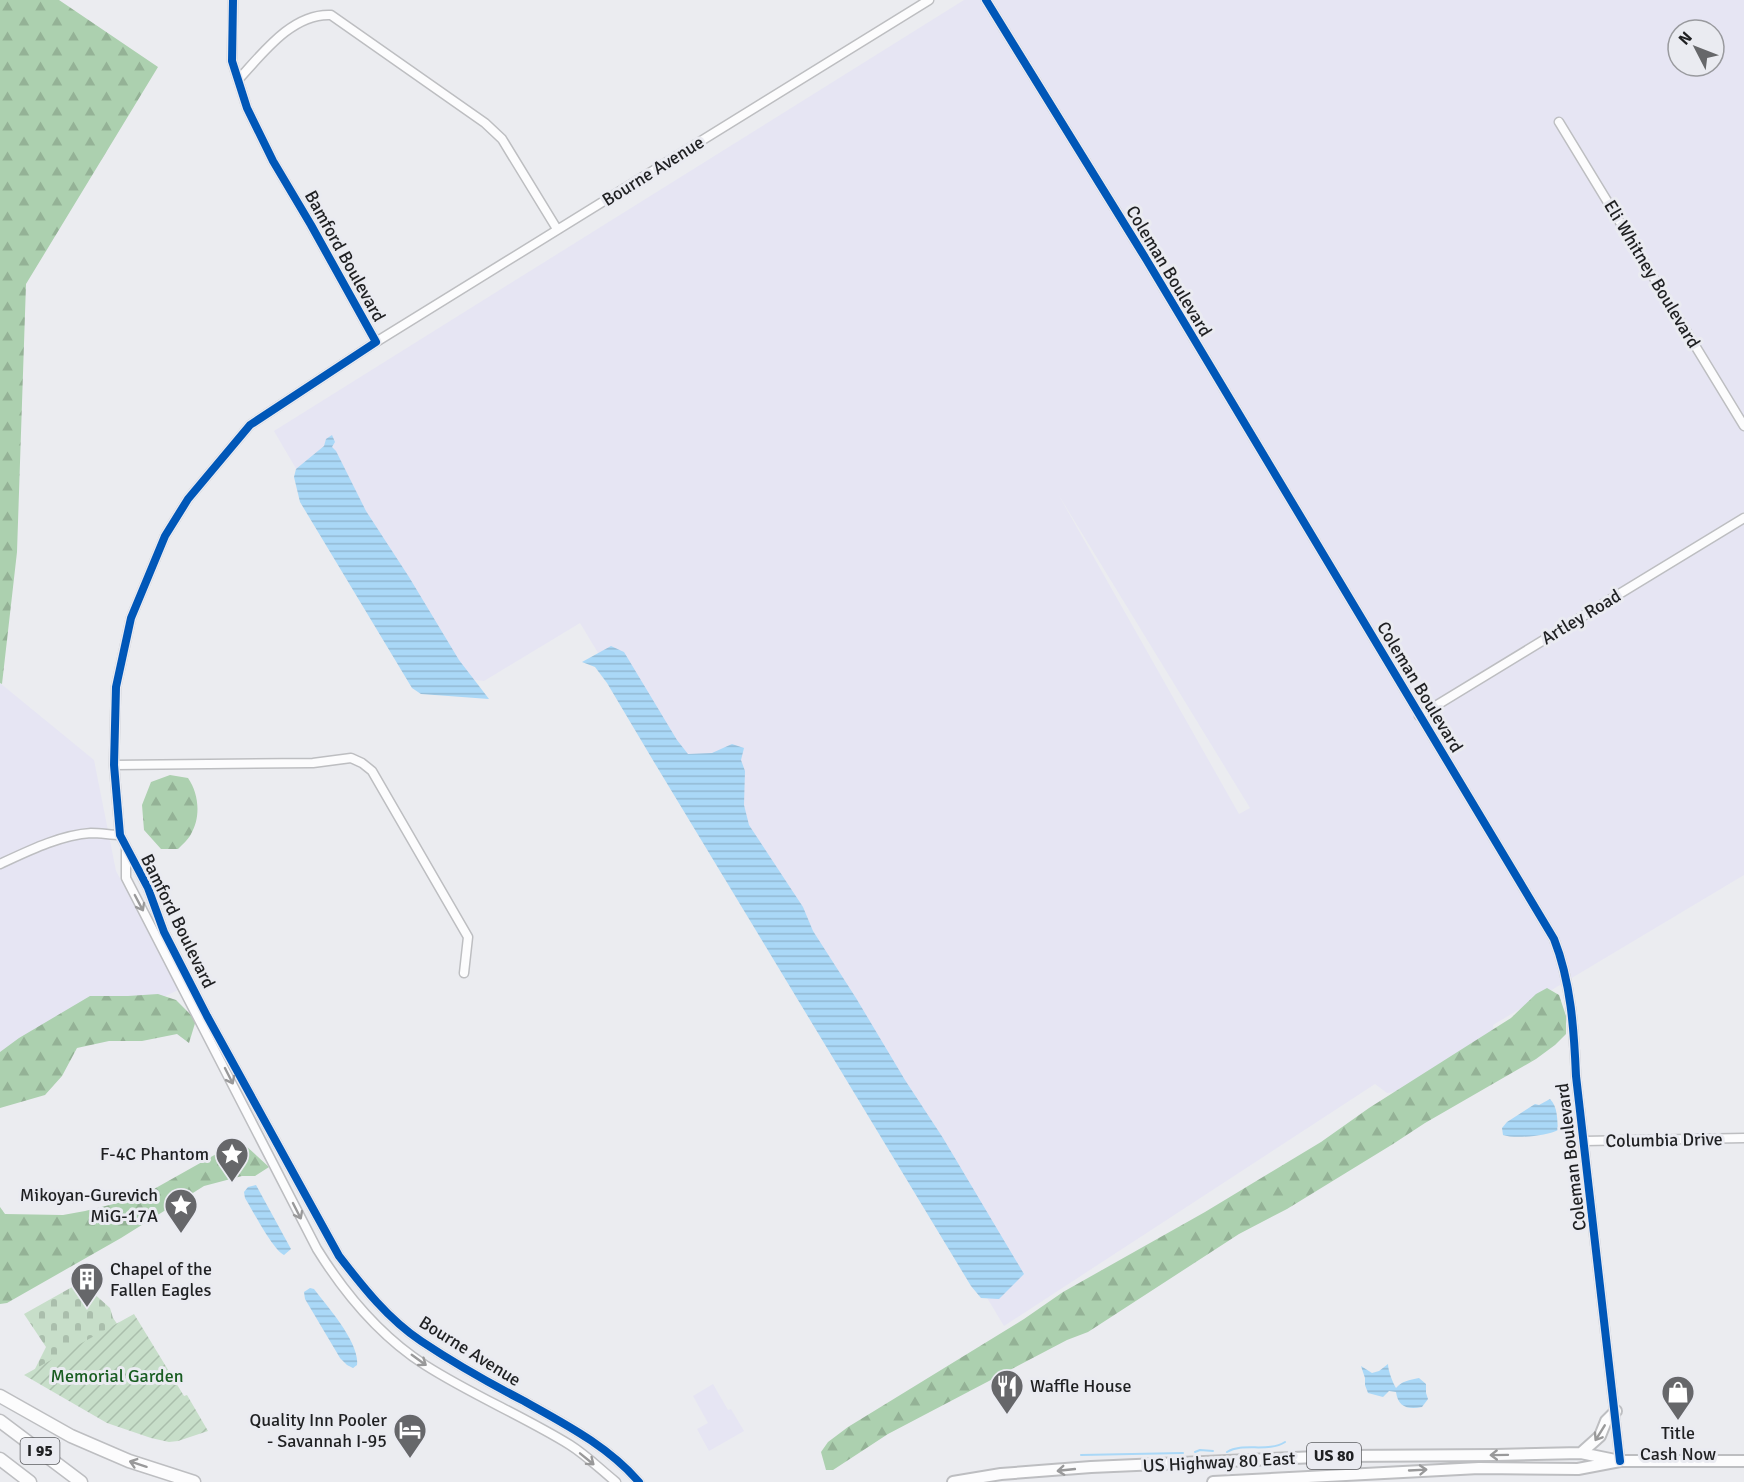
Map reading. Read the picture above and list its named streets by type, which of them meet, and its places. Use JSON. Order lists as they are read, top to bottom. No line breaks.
{"streets":{"highway":["I 95"],"main road":["US 80","US Highway 80 East"],"street":["Bourne Avenue","Bamford Boulevard","Coleman Boulevard","Eli Whitney Boulevard","Artley Road","Columbia Drive"]},"crossings":[["Bourne Avenue","Bamford Boulevard"],["Coleman Boulevard","Artley Road"],["Coleman Boulevard","Columbia Drive"],["Coleman Boulevard","US 80"],["Coleman Boulevard","US Highway 80 East"],["US 80","US Highway 80 East"]],"parks":["Memorial Garden"],"places":{"place":["F-4C Phantom","Mikoyan-Gurevich MiG-17A"],"building":["Chapel of the Fallen Eagles"],"restaurant":["Waffle House"],"shop":["Title Cash Now"],"hotel":["Quality Inn Pooler - Savannah I-95"]},"north":"top left"}
